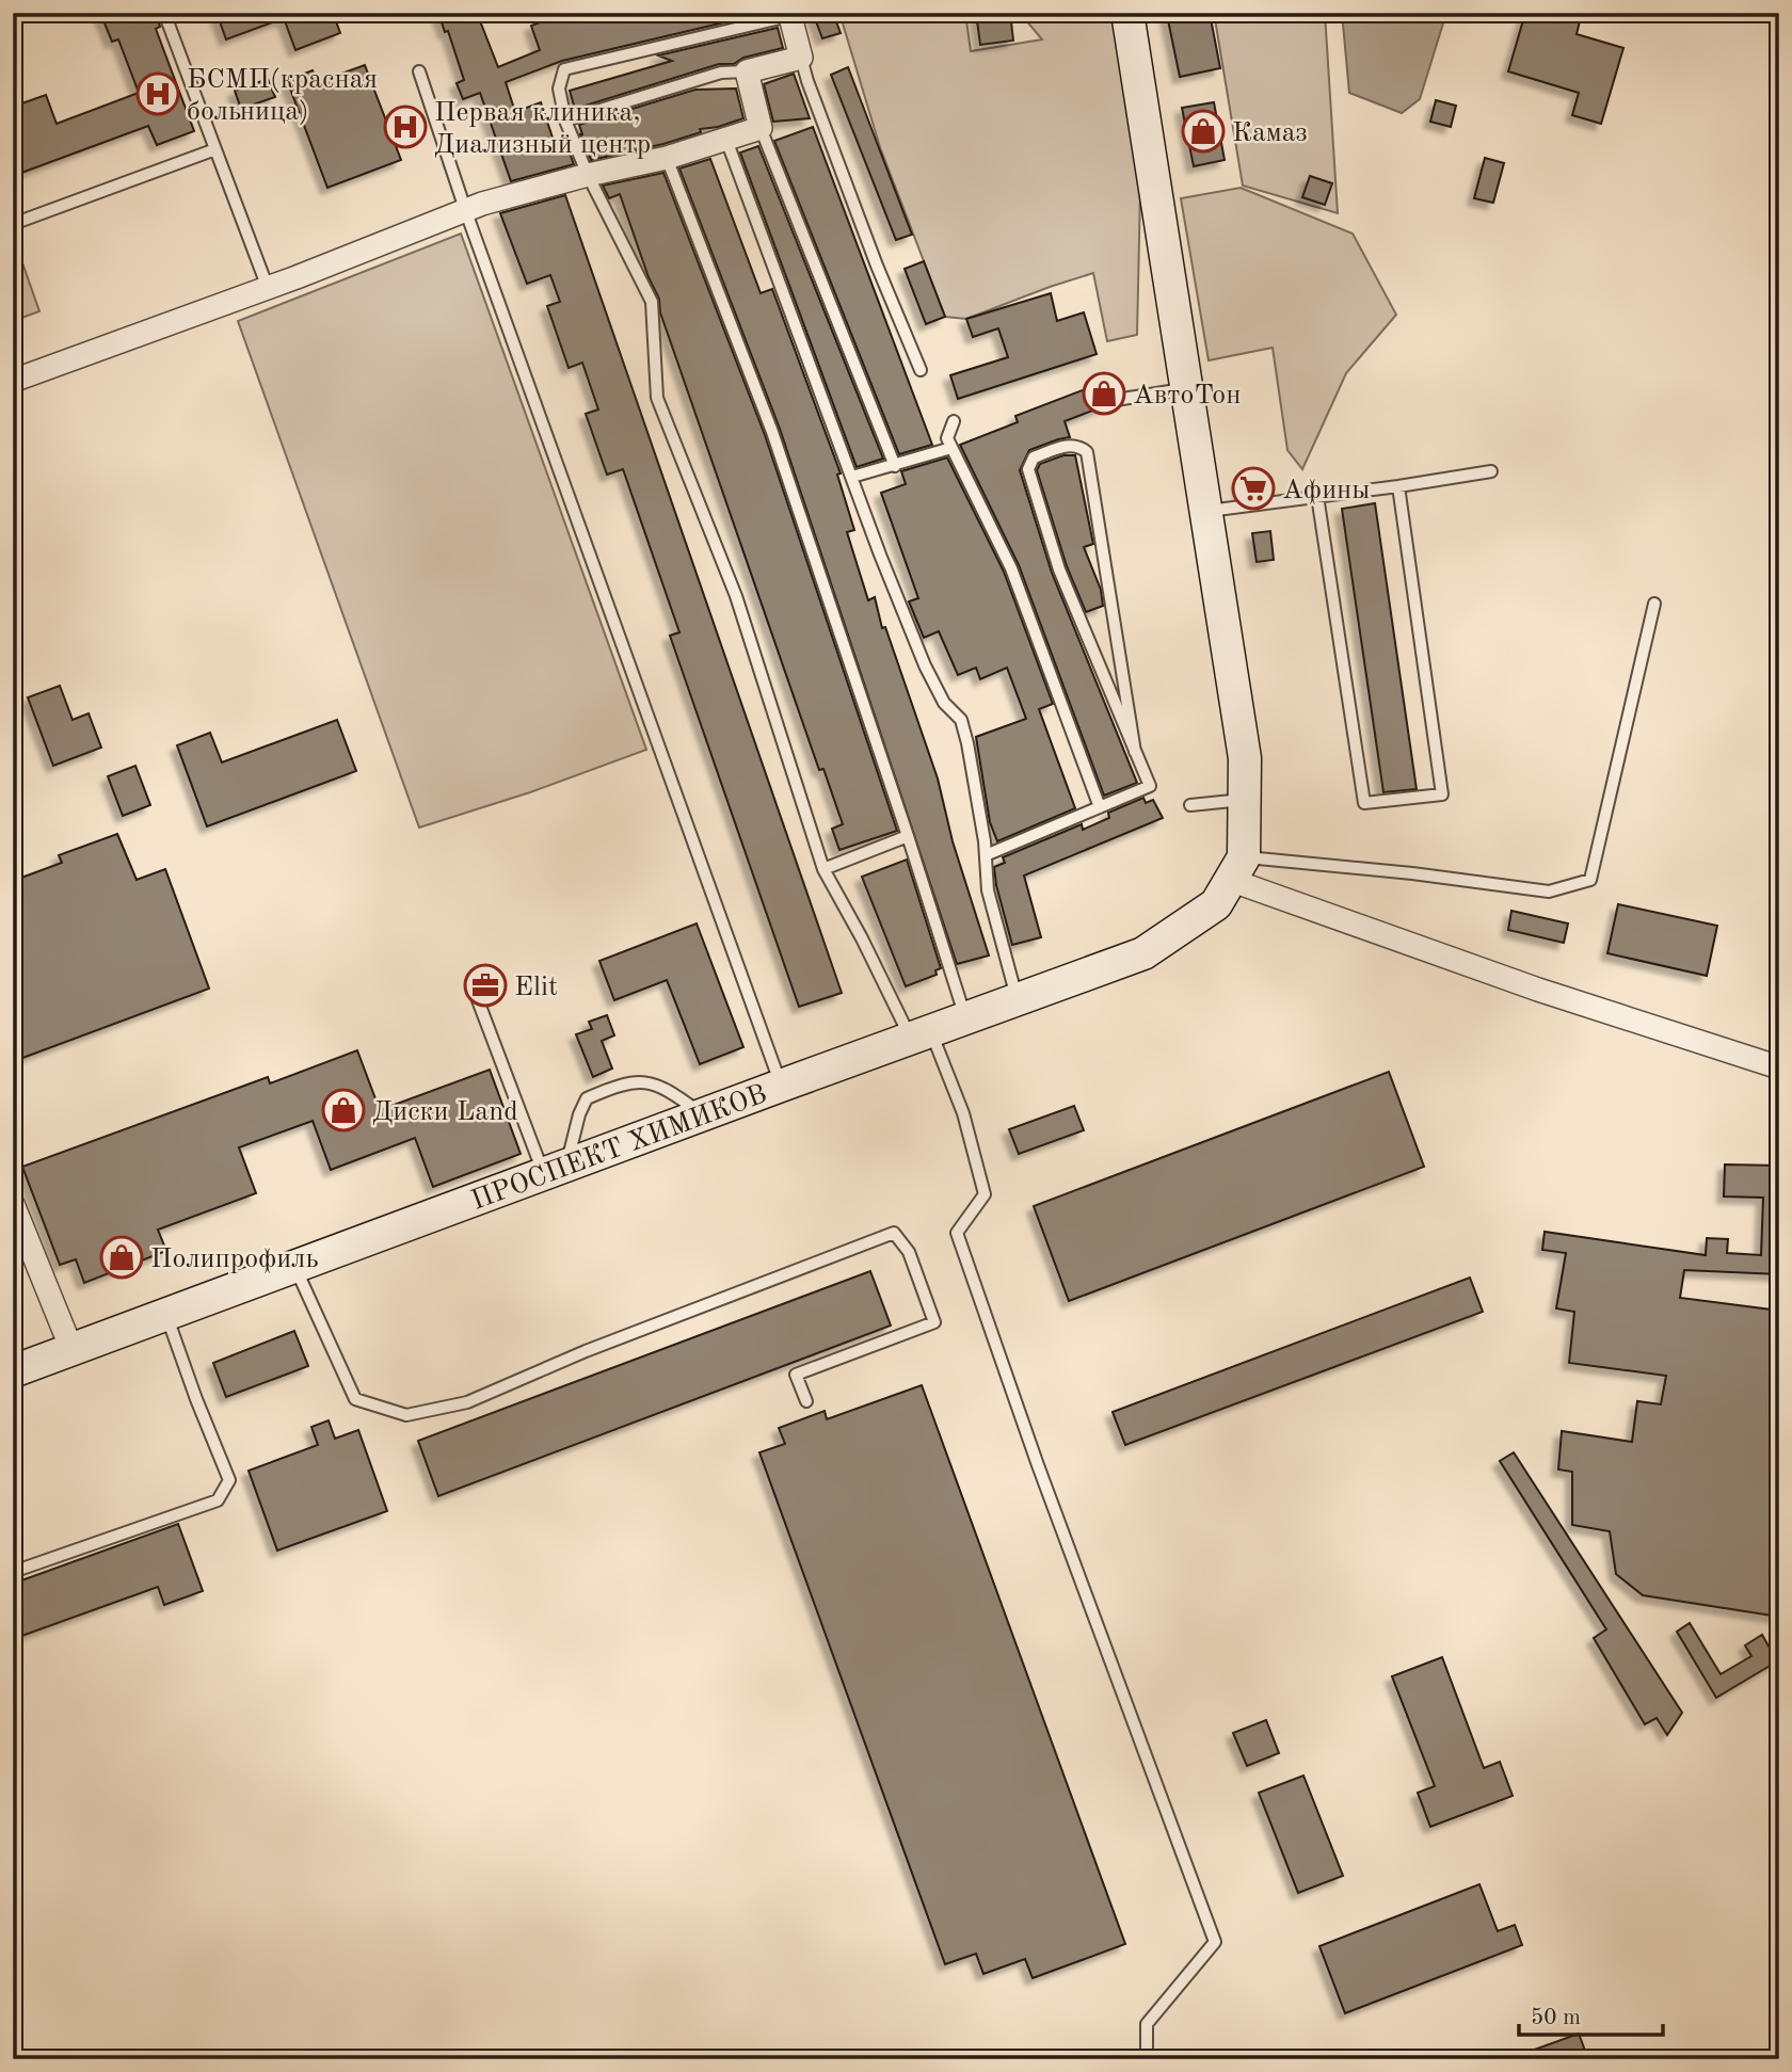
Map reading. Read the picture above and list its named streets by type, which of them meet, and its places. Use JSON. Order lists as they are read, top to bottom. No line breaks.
{"streets":{"main road":["ПРОСПЕКТ ХИМИКОВ"]},"places":{"hospital":["БСМП(красная больница)","Первая клиника, Диализный центр"],"shop":["Камаз","АвтоТон","Диски Land","Полипрофиль"],"supermarket":["Афины"],"office":["Elit"]},"scale_bar":"50 m"}
